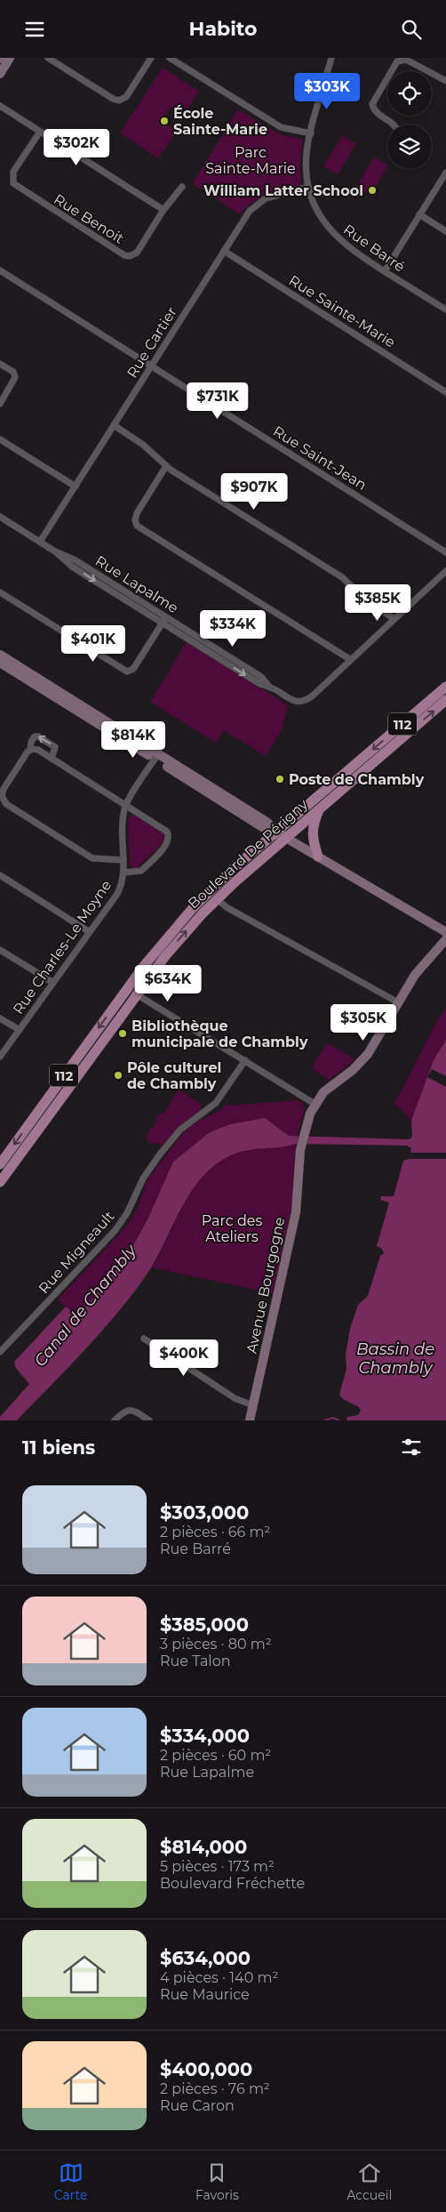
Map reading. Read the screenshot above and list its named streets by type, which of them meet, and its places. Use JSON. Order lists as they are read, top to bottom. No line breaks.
{"streets":{"main road":["112","Boulevard De Périgny"],"street":["Rue Benoit","Rue Barré","Rue Sainte-Marie","Rue Cartier","Rue Saint-Jean","Rue Lapalme","Rue Charles-Le Moyne","Rue Migneault","Avenue Bourgogne"]},"crossings":[["Rue Barré","Rue Cartier"],["Rue Sainte-Marie","Rue Cartier"],["Rue Cartier","Rue Saint-Jean"],["Rue Cartier","Rue Lapalme"]],"water":["Canal de Chambly","Bassin de Chambly"],"parks":["Parc Sainte-Marie","Parc des Ateliers"],"places":["École Sainte-Marie","William Latter School","Poste de Chambly","Bibliothèque municipale de Chambly","Pôle culturel de Chambly"],"page":{"header":"Habito","price":["$303K","$302K","$731K","$907K","$385K","$334K","$401K","$814K","$634K","$305K","$400K"],"heading":"11 biens","list":[{"name":"$303,000","note":"2 pièces · 66 m² · Rue Barré"},{"name":"$385,000","note":"3 pièces · 80 m² · Rue Talon"},{"name":"$334,000","note":"2 pièces · 60 m² · Rue Lapalme"},{"name":"$814,000","note":"5 pièces · 173 m² · Boulevard Fréchette"},{"name":"$634,000","note":"4 pièces · 140 m² · Rue Maurice"},{"name":"$400,000","note":"2 pièces · 76 m² · Rue Caron"}],"tabs":["Carte","Favoris","Accueil"]}}
